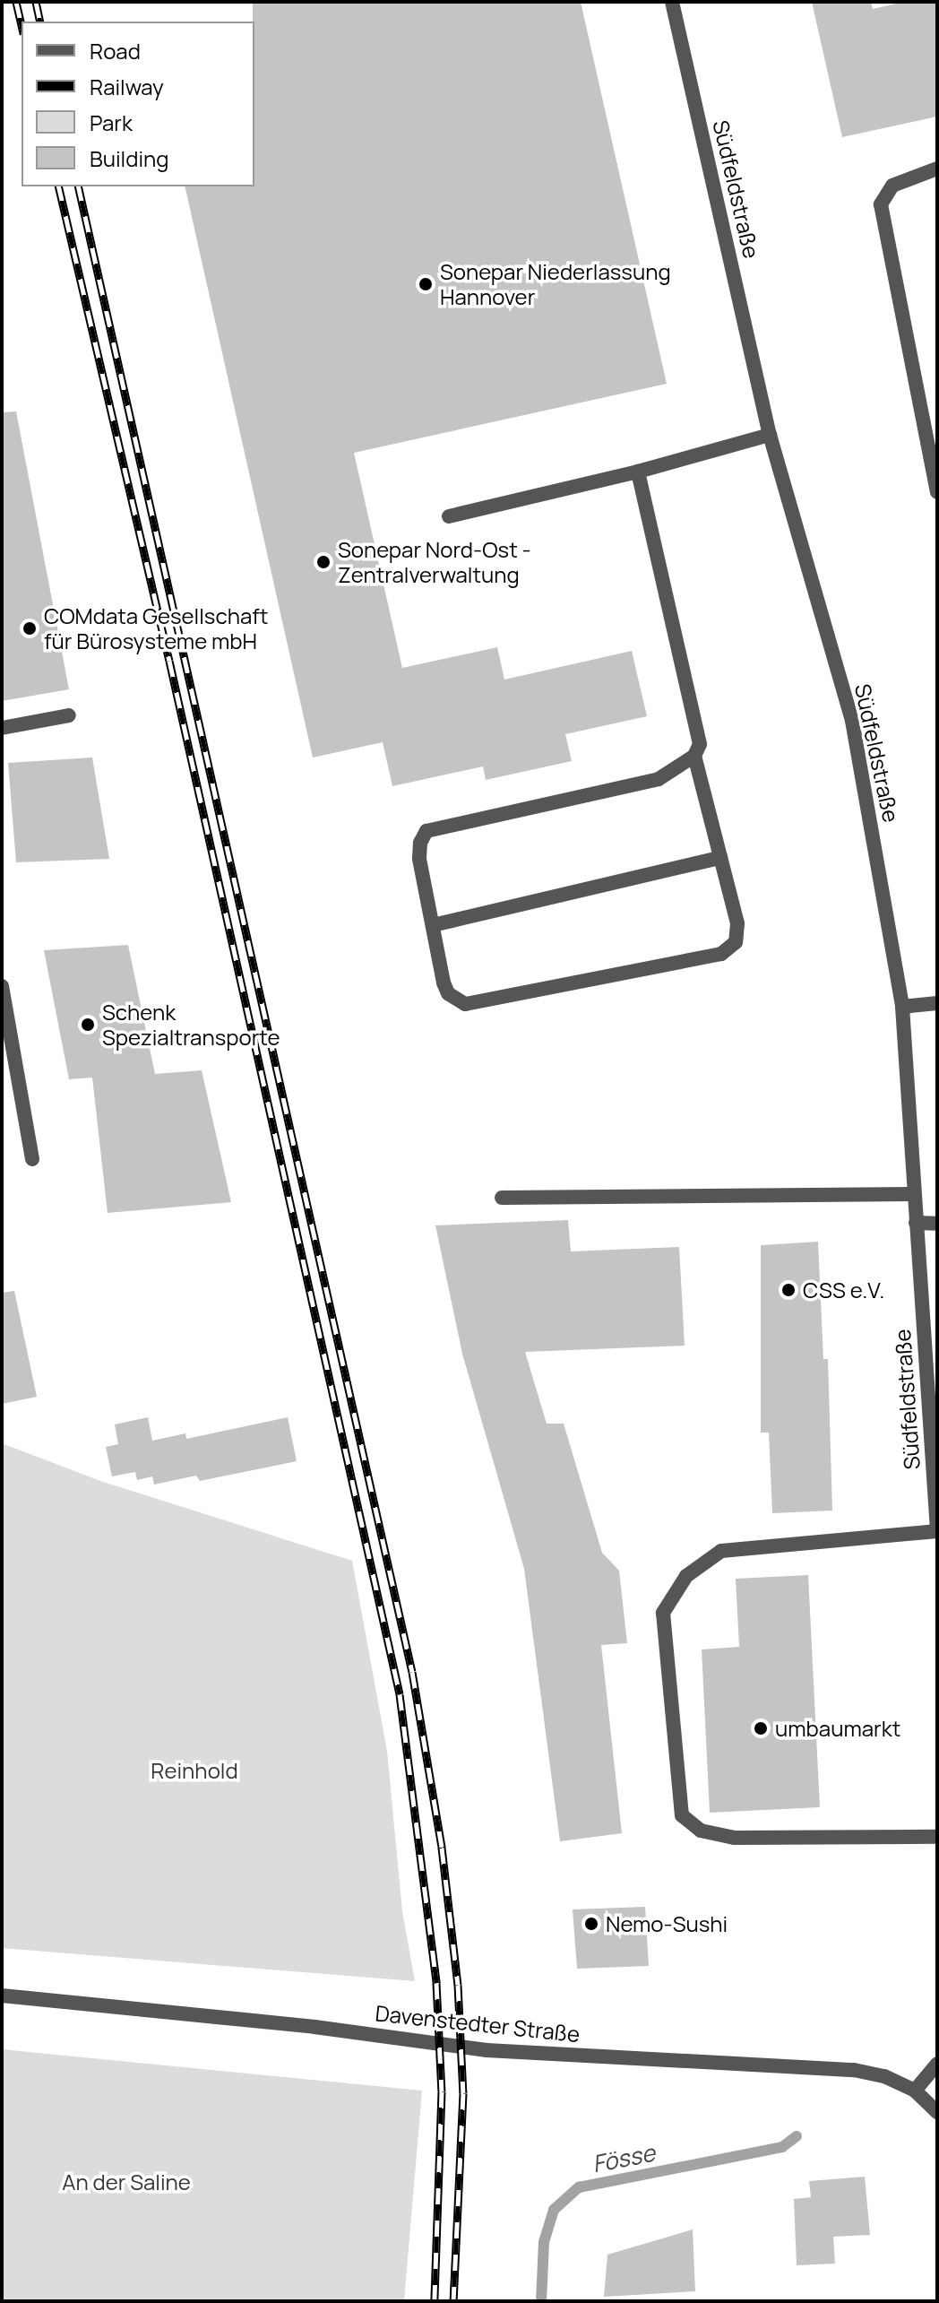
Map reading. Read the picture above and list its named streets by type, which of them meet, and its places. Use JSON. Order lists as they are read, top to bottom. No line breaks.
{"streets":{"street":["Südfeldstraße","Davenstedter Straße"]},"water":["Fösse"],"parks":["Reinhold","An der Saline"],"places":["Sonepar Niederlassung Hannover","Sonepar Nord-Ost - Zentralverwaltung","COMdata Gesellschaft für Bürosysteme mbH","Schenk Spezialtransporte","CSS e.V.","umbaumarkt","Nemo-Sushi"],"legend":["Road","Railway","Park","Building"]}
